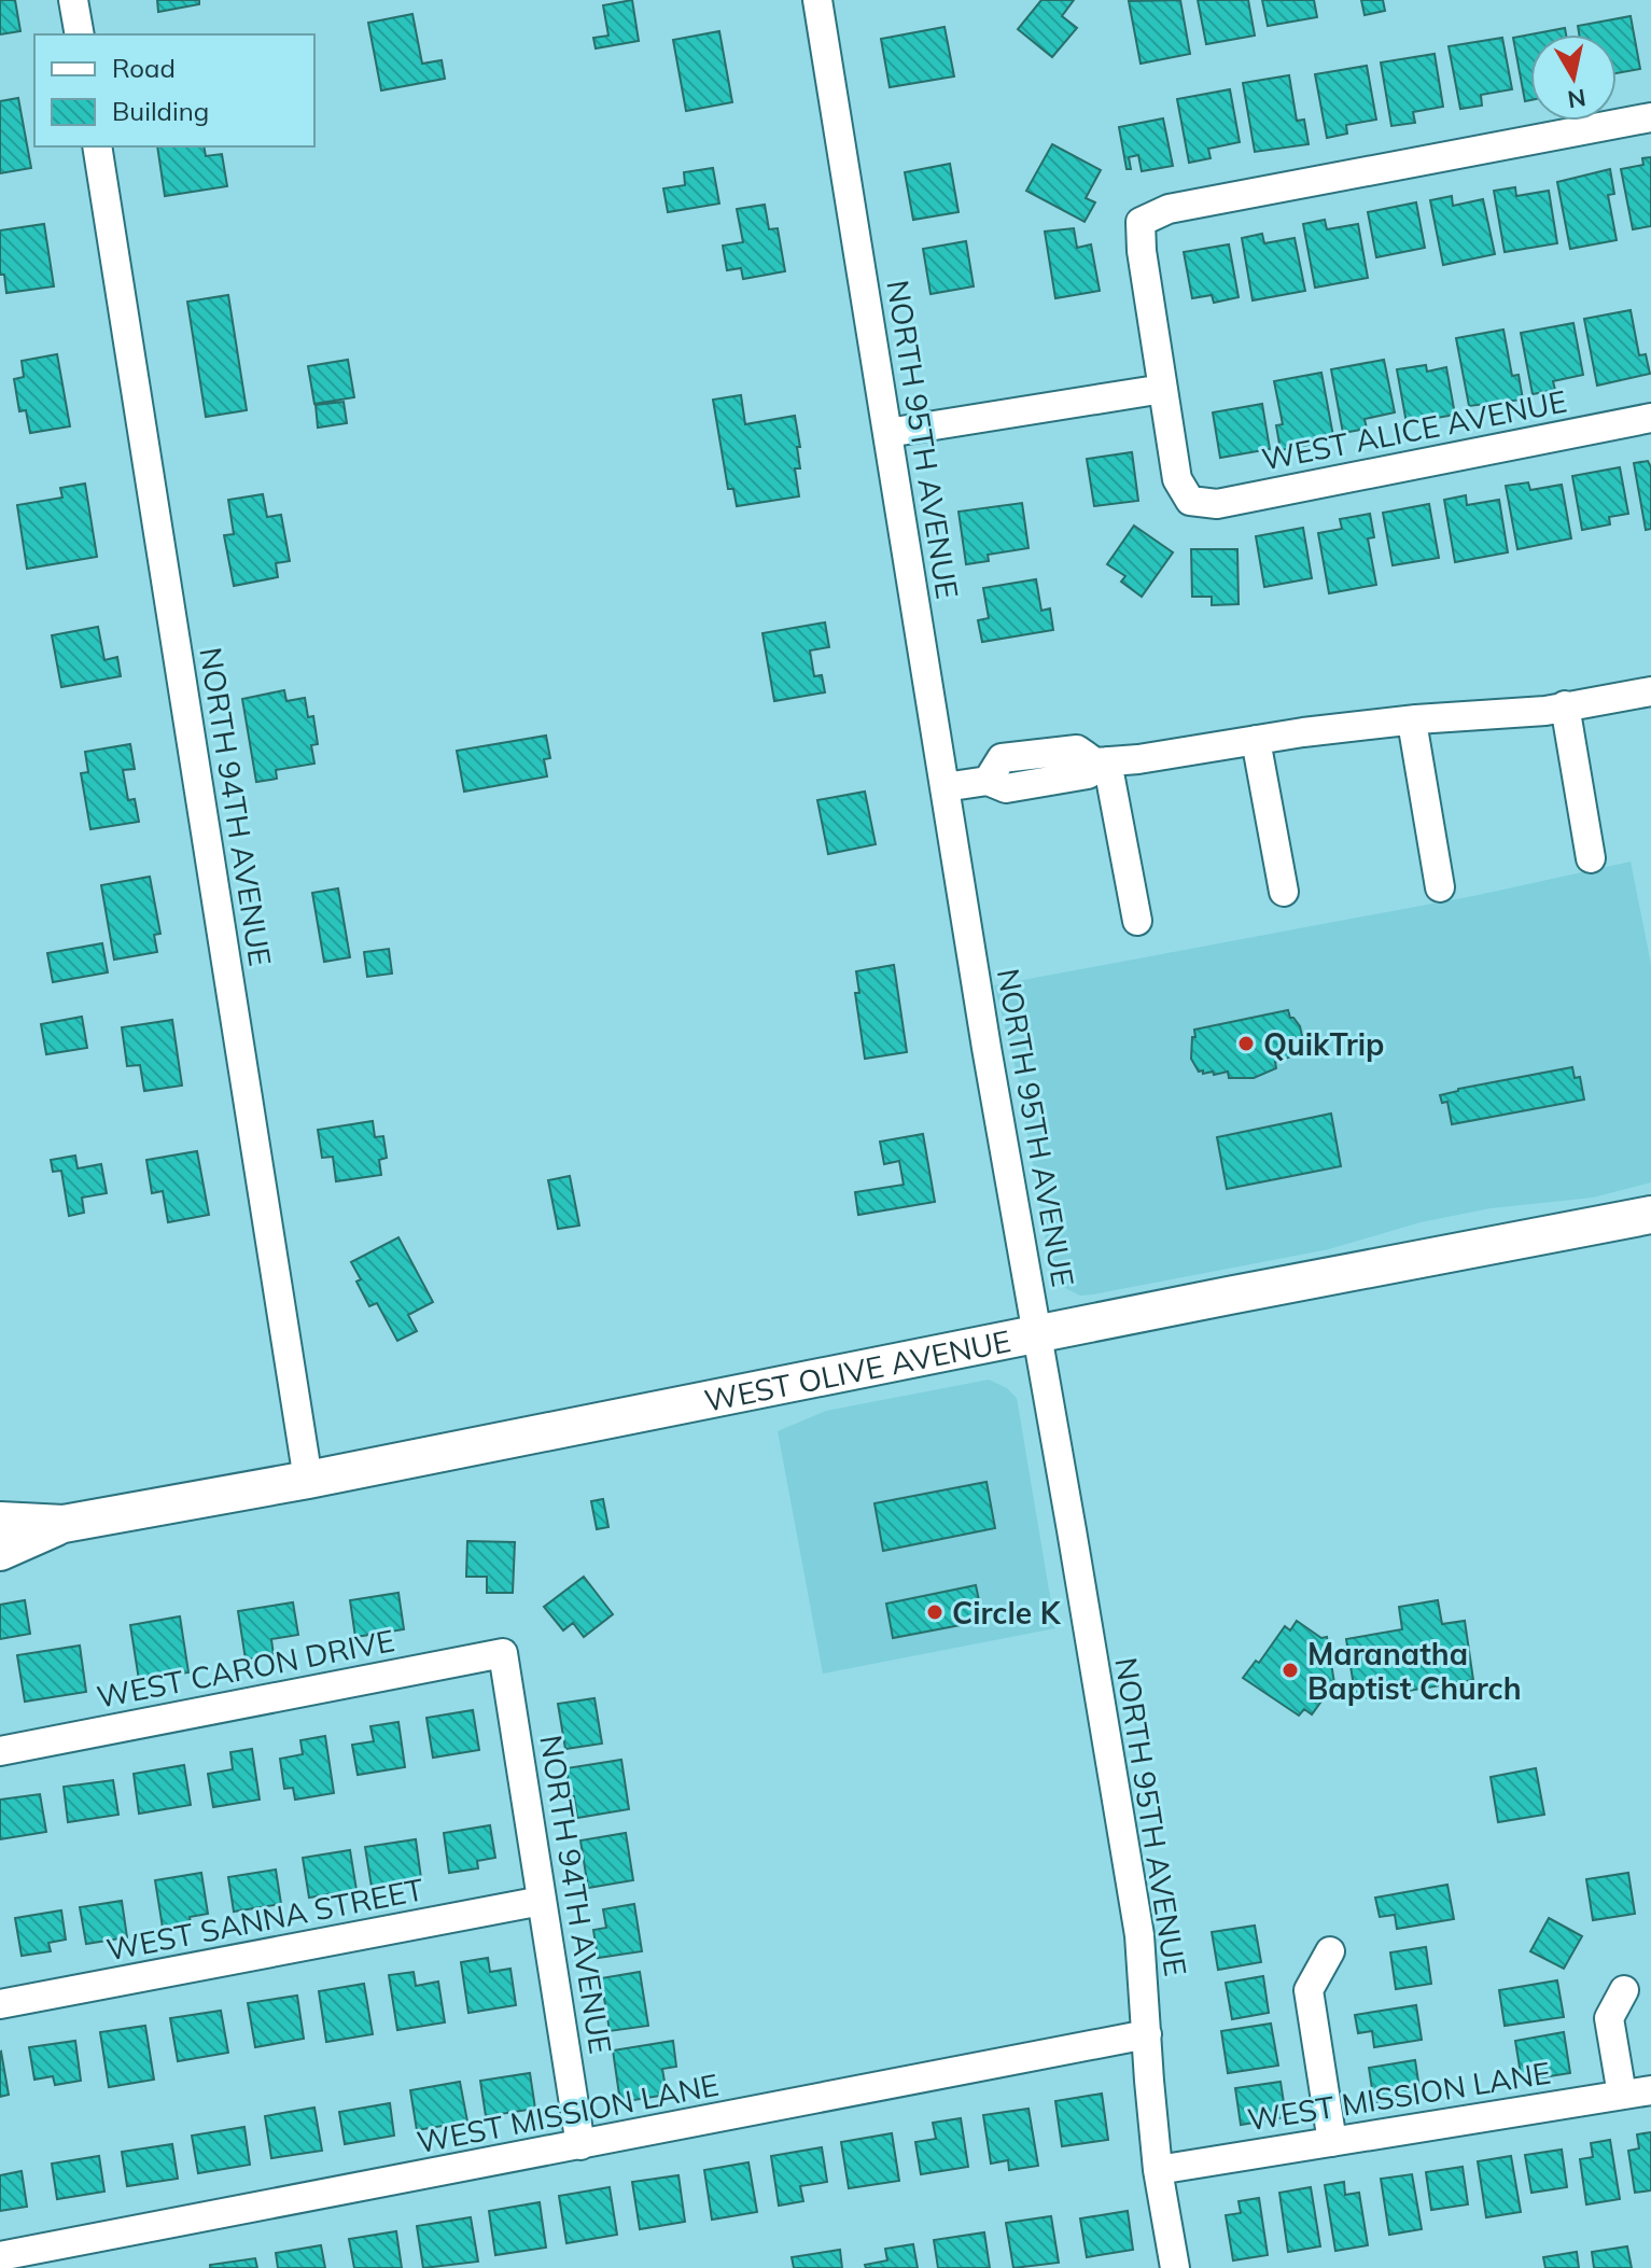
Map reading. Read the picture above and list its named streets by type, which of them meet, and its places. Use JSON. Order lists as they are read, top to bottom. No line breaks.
{"streets":{"main road":["WEST OLIVE AVENUE"],"street":["WEST ALICE AVENUE","NORTH 95TH AVENUE","NORTH 94TH AVENUE","WEST CARON DRIVE","WEST SANNA STREET","WEST MISSION LANE"]},"crossings":[["NORTH 95TH AVENUE","WEST OLIVE AVENUE"],["NORTH 95TH AVENUE","WEST MISSION LANE"],["NORTH 94TH AVENUE","WEST OLIVE AVENUE"],["NORTH 94TH AVENUE","WEST CARON DRIVE"],["NORTH 94TH AVENUE","WEST SANNA STREET"],["NORTH 94TH AVENUE","WEST MISSION LANE"]],"places":["QuikTrip","Circle K","Maranatha Baptist Church"],"legend":["Road","Building"],"north":"bottom"}
